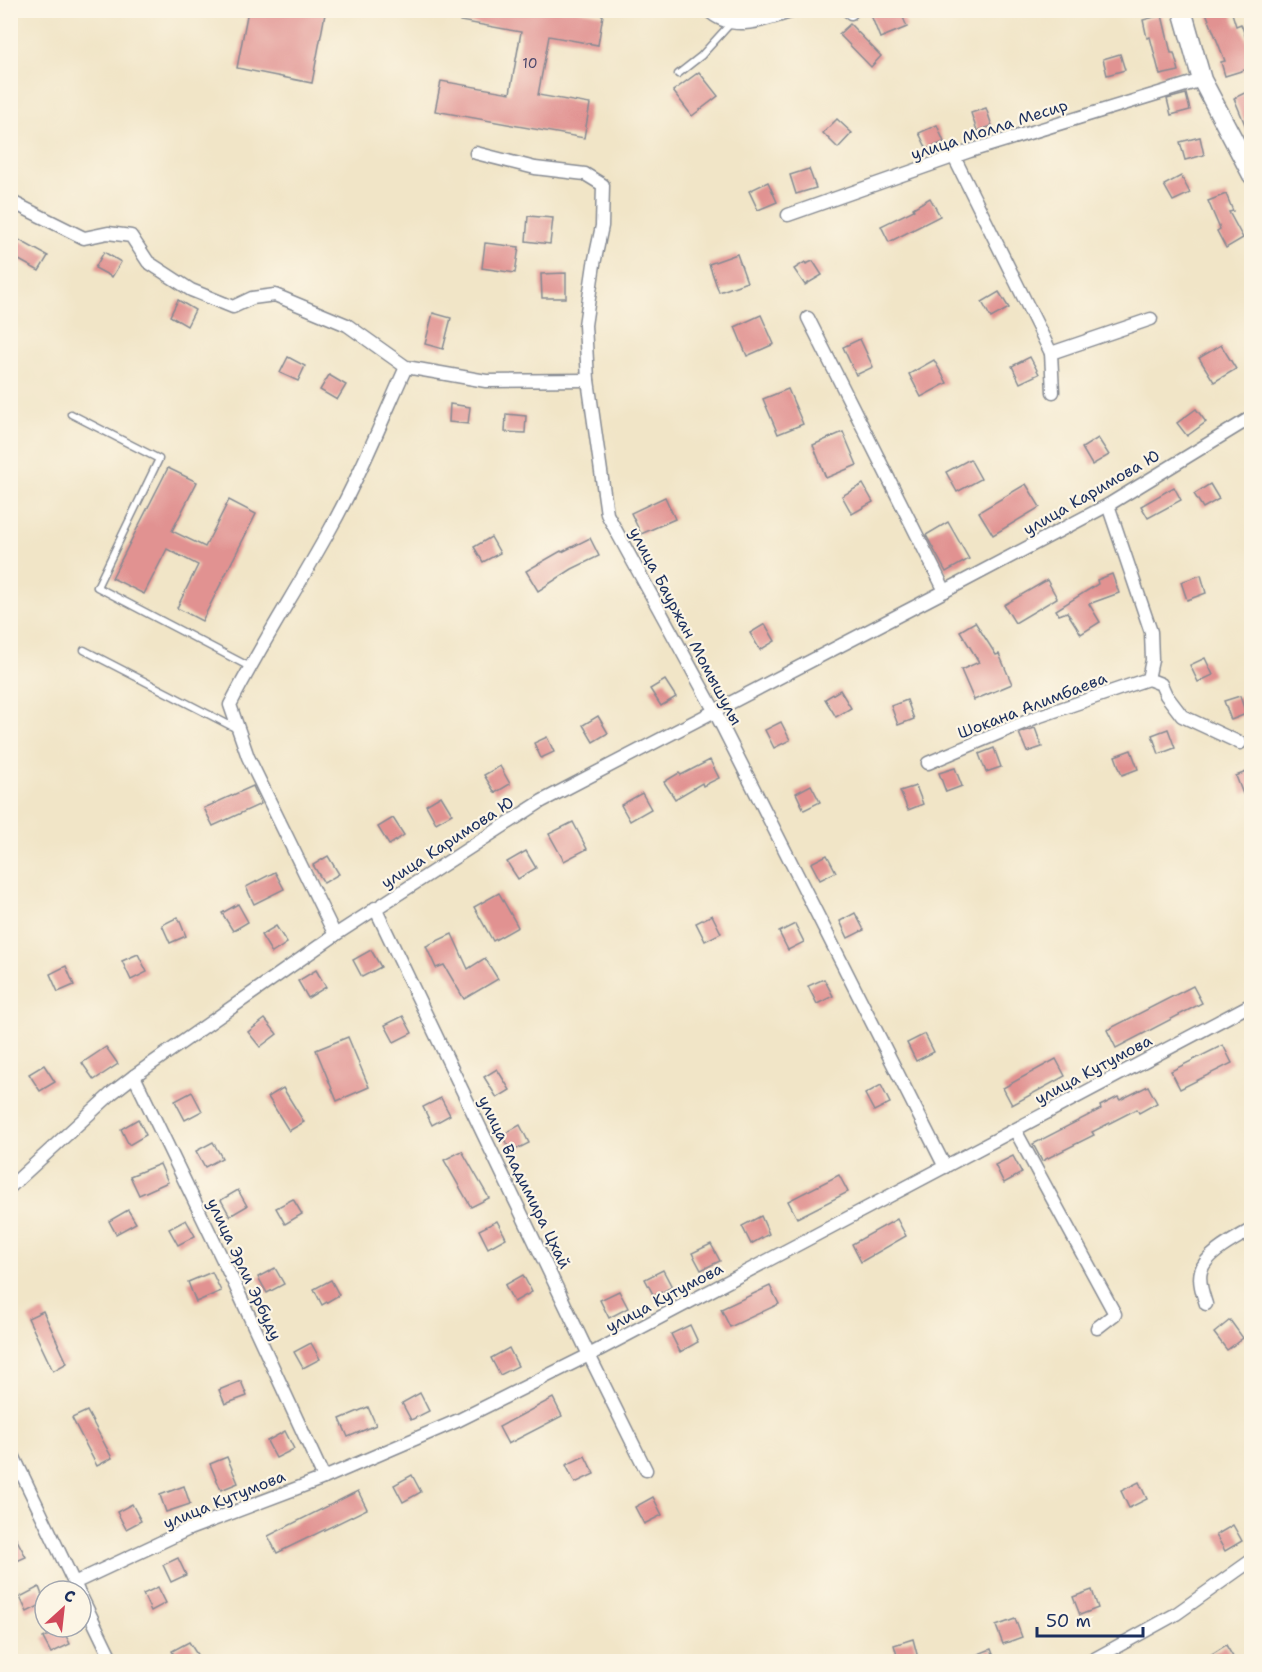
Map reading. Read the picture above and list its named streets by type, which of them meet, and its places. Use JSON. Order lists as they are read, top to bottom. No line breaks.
{"streets":{"street":["улица Молла Месир","улица Каримова Ю","улица Бауржан Момышулы","Шокана Алимбаева","улица Кутумова","улица Владимира Цхай","улица Эрли Эрбуду"]},"crossings":[["улица Каримова Ю","улица Бауржан Момышулы"],["улица Каримова Ю","улица Владимира Цхай"],["улица Каримова Ю","улица Эрли Эрбуду"],["улица Бауржан Момышулы","улица Кутумова"],["улица Кутумова","улица Владимира Цхай"],["улица Кутумова","улица Эрли Эрбуду"]],"house_numbers":["10"],"scale_bar":"50 m","north":"top right"}
